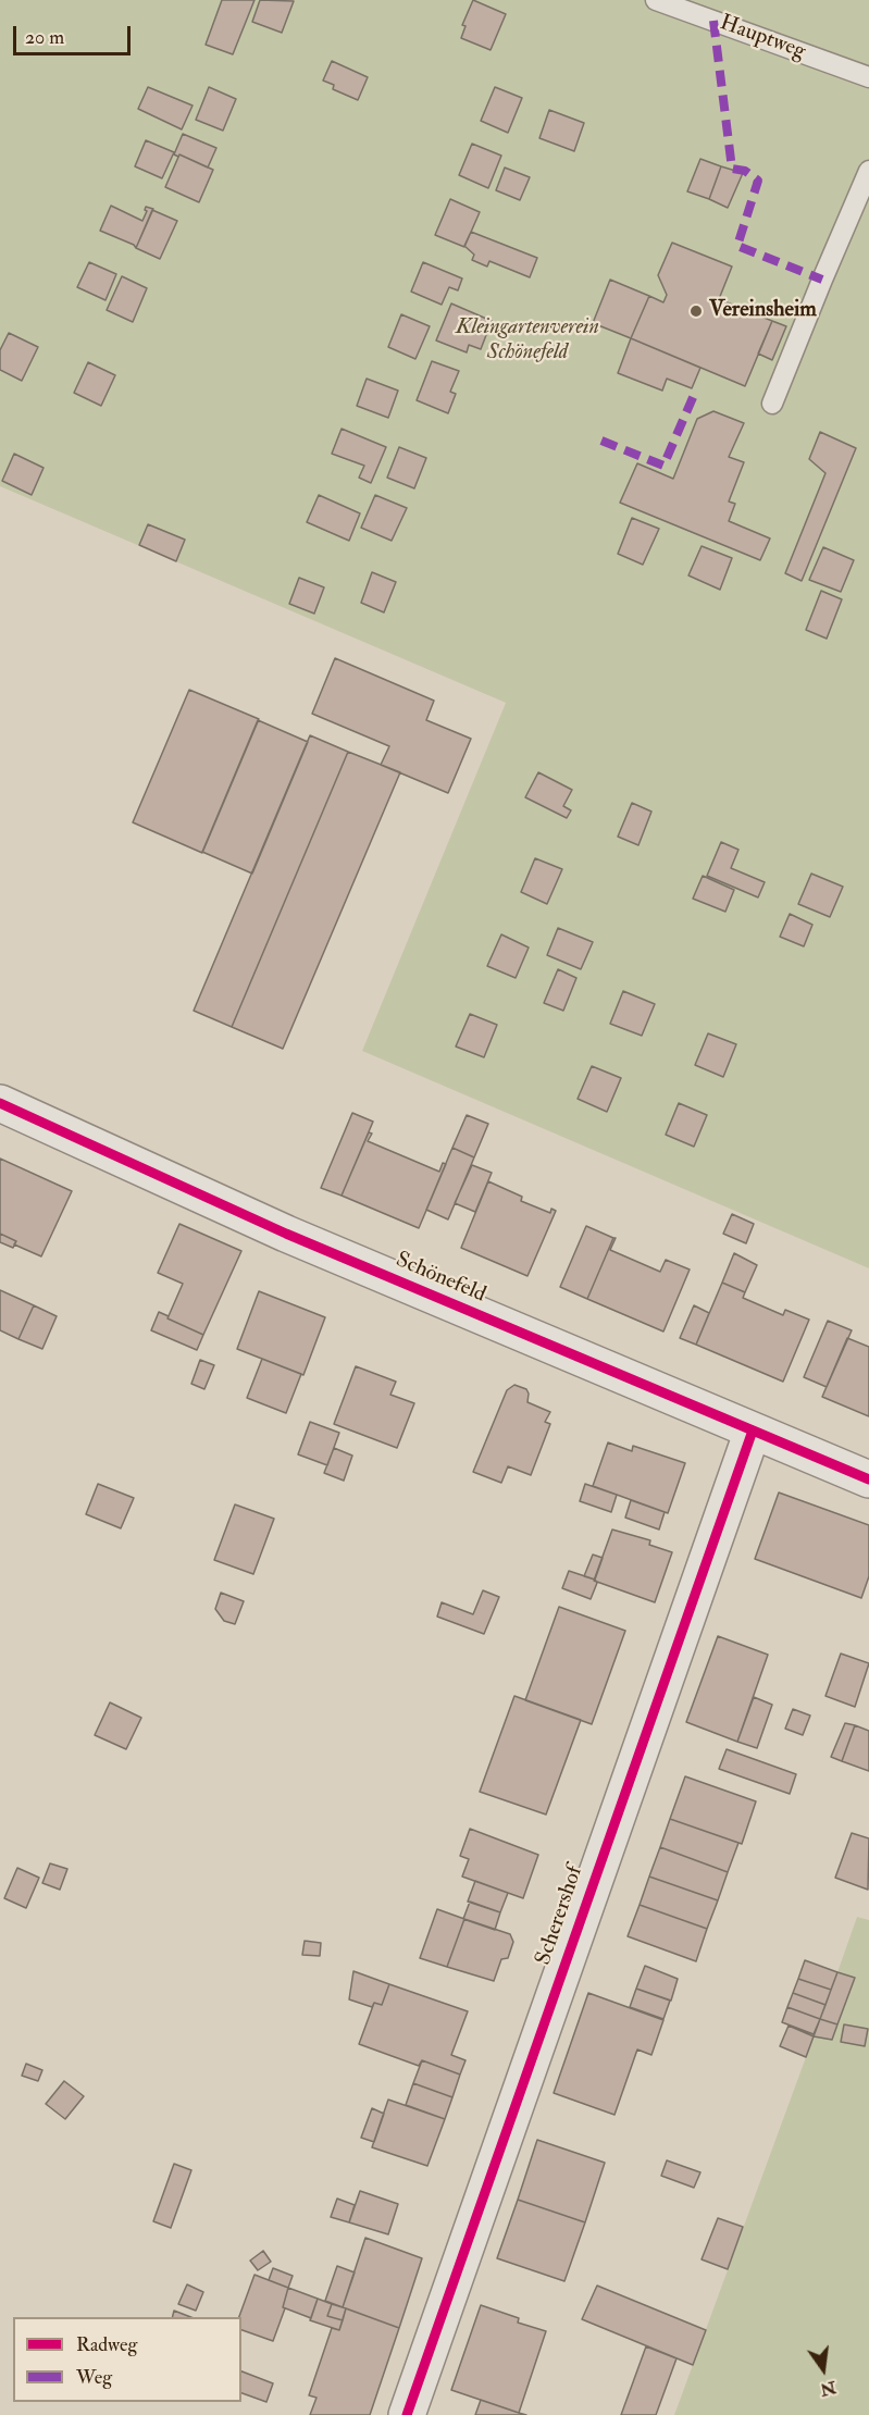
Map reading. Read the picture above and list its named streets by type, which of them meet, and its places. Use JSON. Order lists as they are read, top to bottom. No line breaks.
{"streets":{"street":["Schönefeld","Scherershof"],"lane":["Hauptweg"]},"crossings":[["Schönefeld","Scherershof"]],"parks":["Kleingartenverein Schönefeld"],"places":["Vereinsheim"],"legend":["Radweg","Weg"],"scale_bar":"20 m","north":"bottom"}
